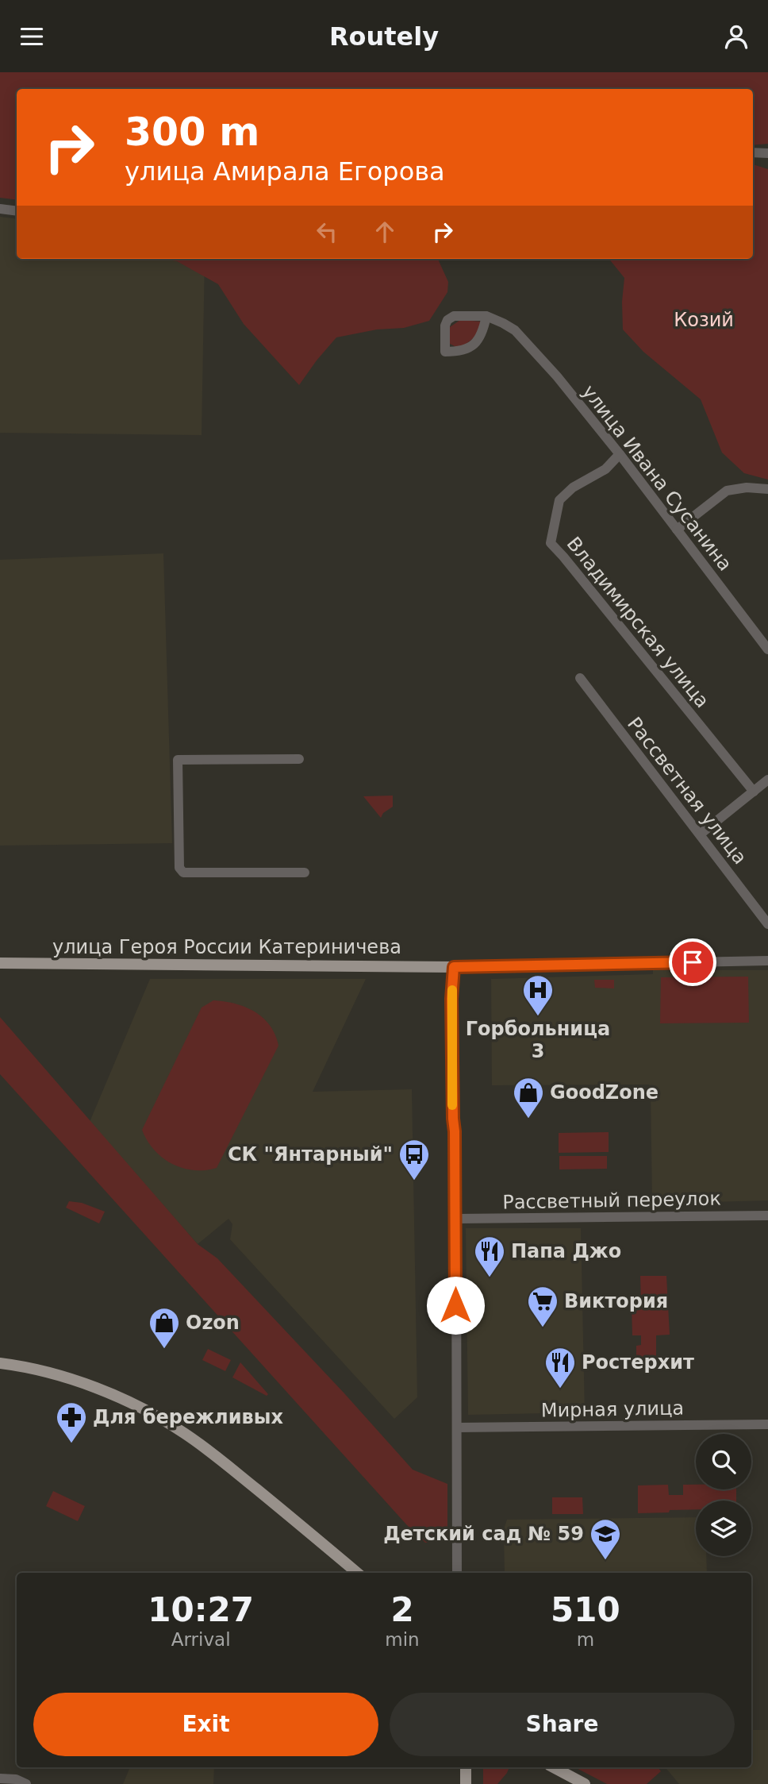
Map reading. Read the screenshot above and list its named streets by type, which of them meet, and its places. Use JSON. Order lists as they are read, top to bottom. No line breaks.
{"streets":{"main road":["улица Героя России Катериничева"],"street":["улица Ивана Сусанина","Владимирская улица","Рассветная улица","Рассветный переулок","Мирная улица"]},"crossings":[["улица Ивана Сусанина","Владимирская улица"]],"parks":["Козий"],"places":{"hospital":["Горбольница 3"],"shop":["GoodZone","Ozon"],"bus stop":["СК \"Янтарный\""],"restaurant":["Папа Джо","Ростерхит"],"supermarket":["Виктория"],"pharmacy":["Для бережливых"],"school or university":["Детский сад № 59"]},"page":{"header":"Routely","turn":["300 m","улица Амирала Егорова"],"eta":["10:27","Arrival","2","min","510","m"],"buttons":["Exit","Share"]}}
